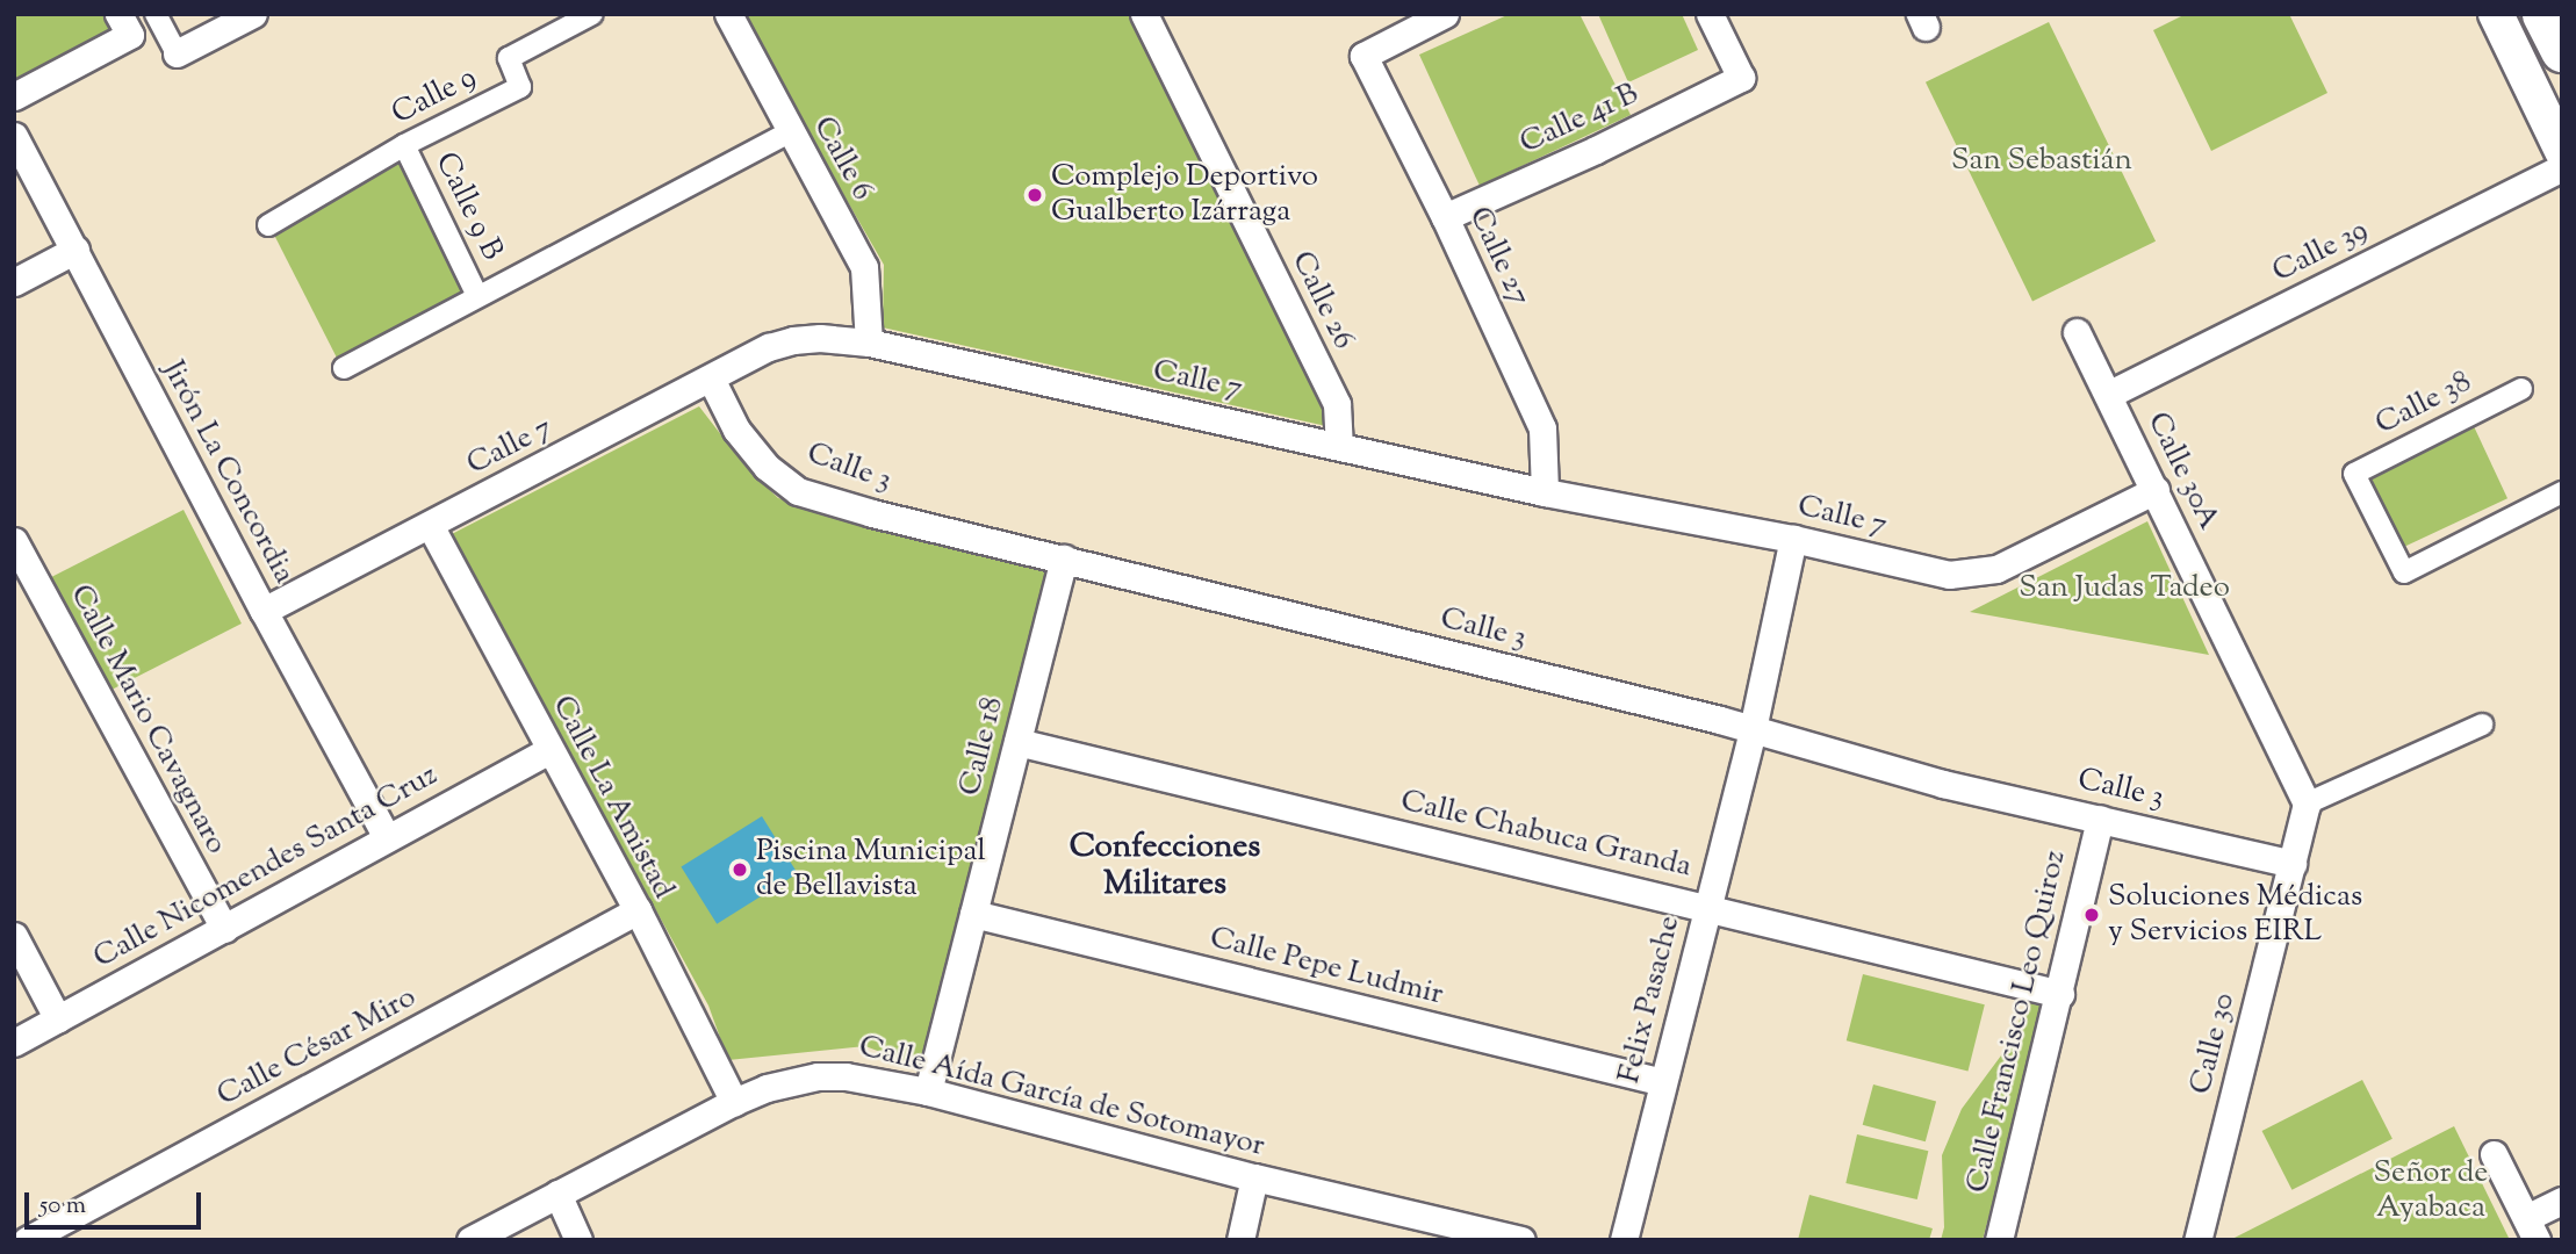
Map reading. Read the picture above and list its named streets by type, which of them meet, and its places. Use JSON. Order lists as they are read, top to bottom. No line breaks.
{"streets":{"street":["Calle 9","Calle 41 B","Calle 6","Calle 9 B","Calle 39","Calle 27","Calle 26","Calle 7","Calle 38","Calle 3","Calle 30A","Jirón La Concordia","Calle Mario Cavagnaro","Calle 18","Calle La Amistad","Calle Chabuca Granda","Calle Nicomendes Santa Cruz","Calle Pepe Ludmir","Felix Pasache","Calle Francisco Leo Quiroz","Calle 30","Calle César Miro","Calle Aída García de Sotomayor"]},"crossings":[["Calle 9","Calle 9 B"],["Calle 41 B","Calle 27"],["Calle 6","Calle 7"],["Calle 39","Calle 30A"],["Calle 27","Calle 7"],["Calle 26","Calle 7"],["Calle 7","Calle 3"],["Calle 7","Calle 30A"],["Calle 7","Jirón La Concordia"],["Calle 7","Calle La Amistad"],["Calle 7","Felix Pasache"],["Calle 3","Calle 18"],["Calle 3","Felix Pasache"],["Calle 3","Calle Francisco Leo Quiroz"],["Calle 3","Calle 30"],["Jirón La Concordia","Calle Nicomendes Santa Cruz"],["Calle Mario Cavagnaro","Calle Nicomendes Santa Cruz"],["Calle 18","Calle Chabuca Granda"],["Calle 18","Calle Pepe Ludmir"],["Calle 18","Calle Aída García de Sotomayor"],["Calle La Amistad","Calle Nicomendes Santa Cruz"],["Calle La Amistad","Calle César Miro"],["Calle La Amistad","Calle Aída García de Sotomayor"],["Calle Chabuca Granda","Felix Pasache"],["Calle Chabuca Granda","Calle Francisco Leo Quiroz"],["Calle Pepe Ludmir","Felix Pasache"]],"districts":["Confecciones Militares"],"parks":["San Sebastián","San Judas Tadeo","Señor de Ayabaca"],"places":["Complejo Deportivo Gualberto Izárraga","Piscina Municipal de Bellavista","Soluciones Médicas y Servicios EIRL"],"scale_bar":"50 m"}
